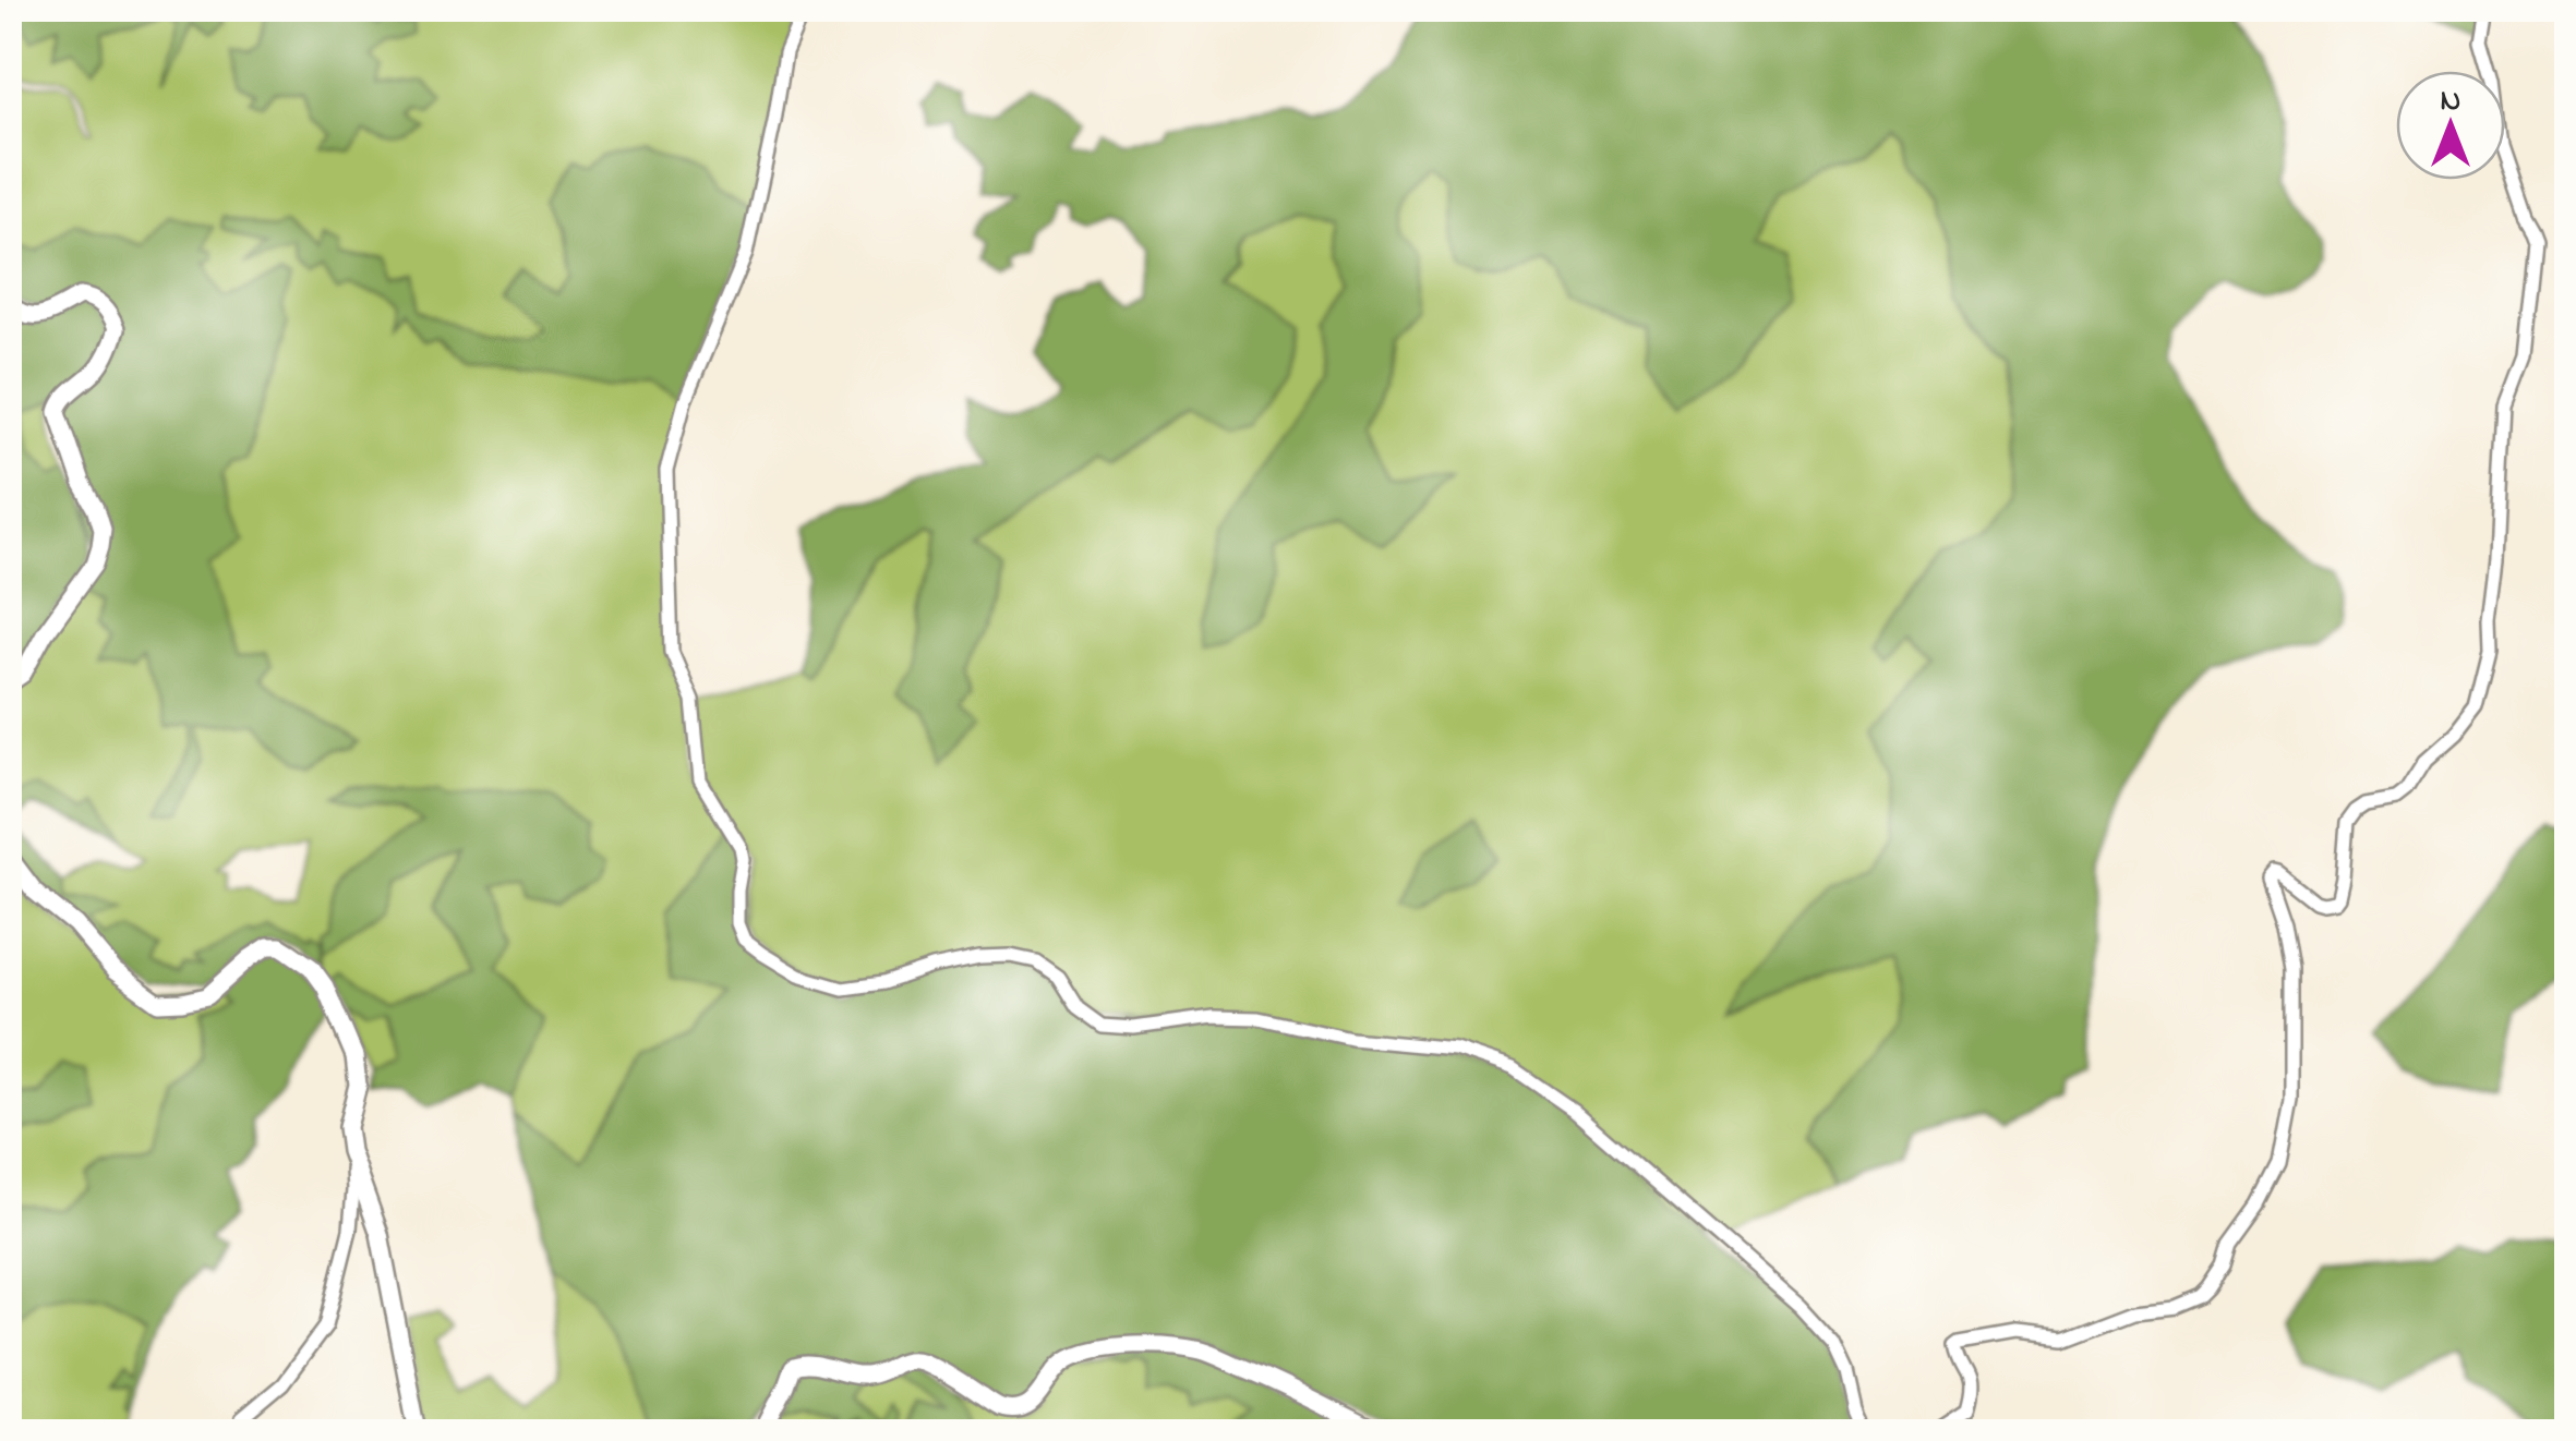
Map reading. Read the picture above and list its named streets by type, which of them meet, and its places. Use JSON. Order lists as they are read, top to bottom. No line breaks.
{"north":"top"}
